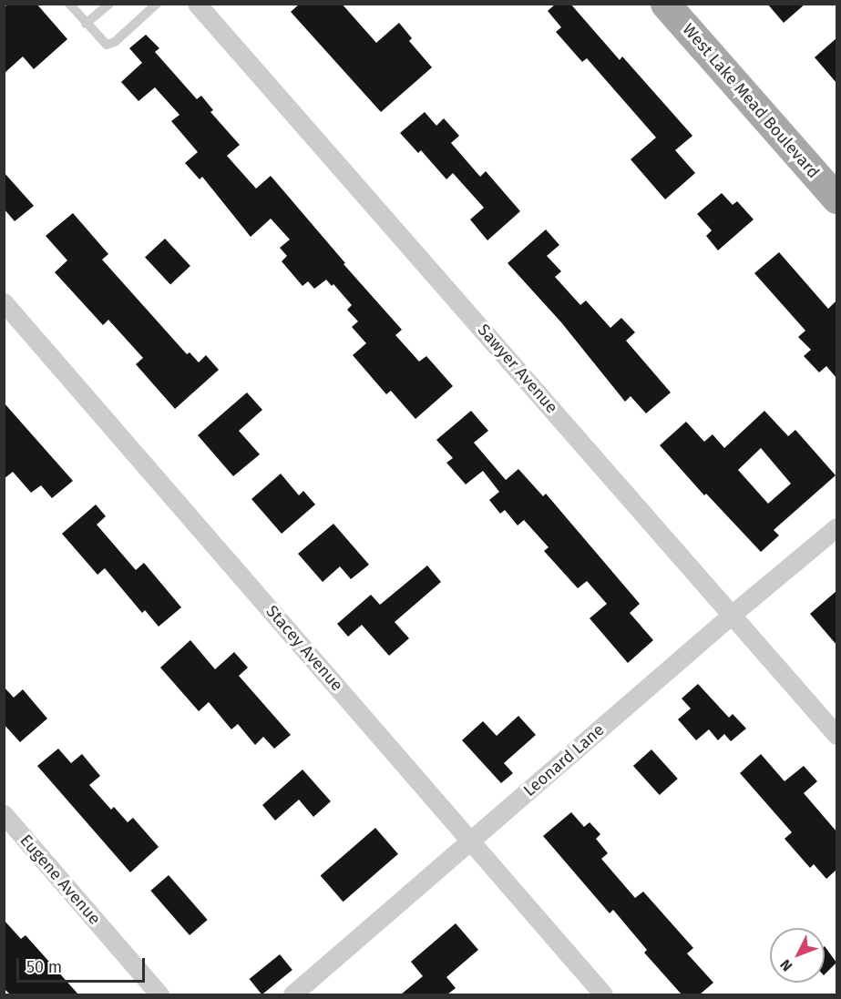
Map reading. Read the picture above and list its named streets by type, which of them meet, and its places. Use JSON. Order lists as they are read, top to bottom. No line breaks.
{"streets":{"main road":["West Lake Mead Boulevard"],"street":["Sawyer Avenue","Stacey Avenue","Leonard Lane","Eugene Avenue"]},"crossings":[["Sawyer Avenue","Leonard Lane"],["Stacey Avenue","Leonard Lane"]],"scale_bar":"50 m","north":"bottom left"}
